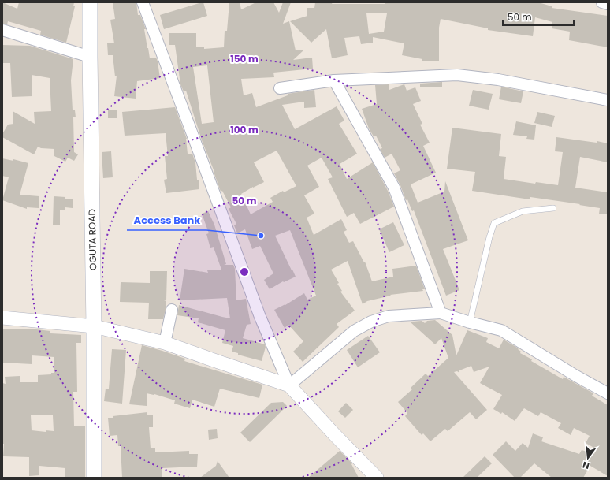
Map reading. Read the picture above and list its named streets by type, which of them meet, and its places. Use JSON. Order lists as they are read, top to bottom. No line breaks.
{"streets":{"main road":["OGUTA ROAD"]},"places":["Access Bank"],"scale_bar":"50 m","north":"bottom","rings":["150 m","100 m","50 m"]}
